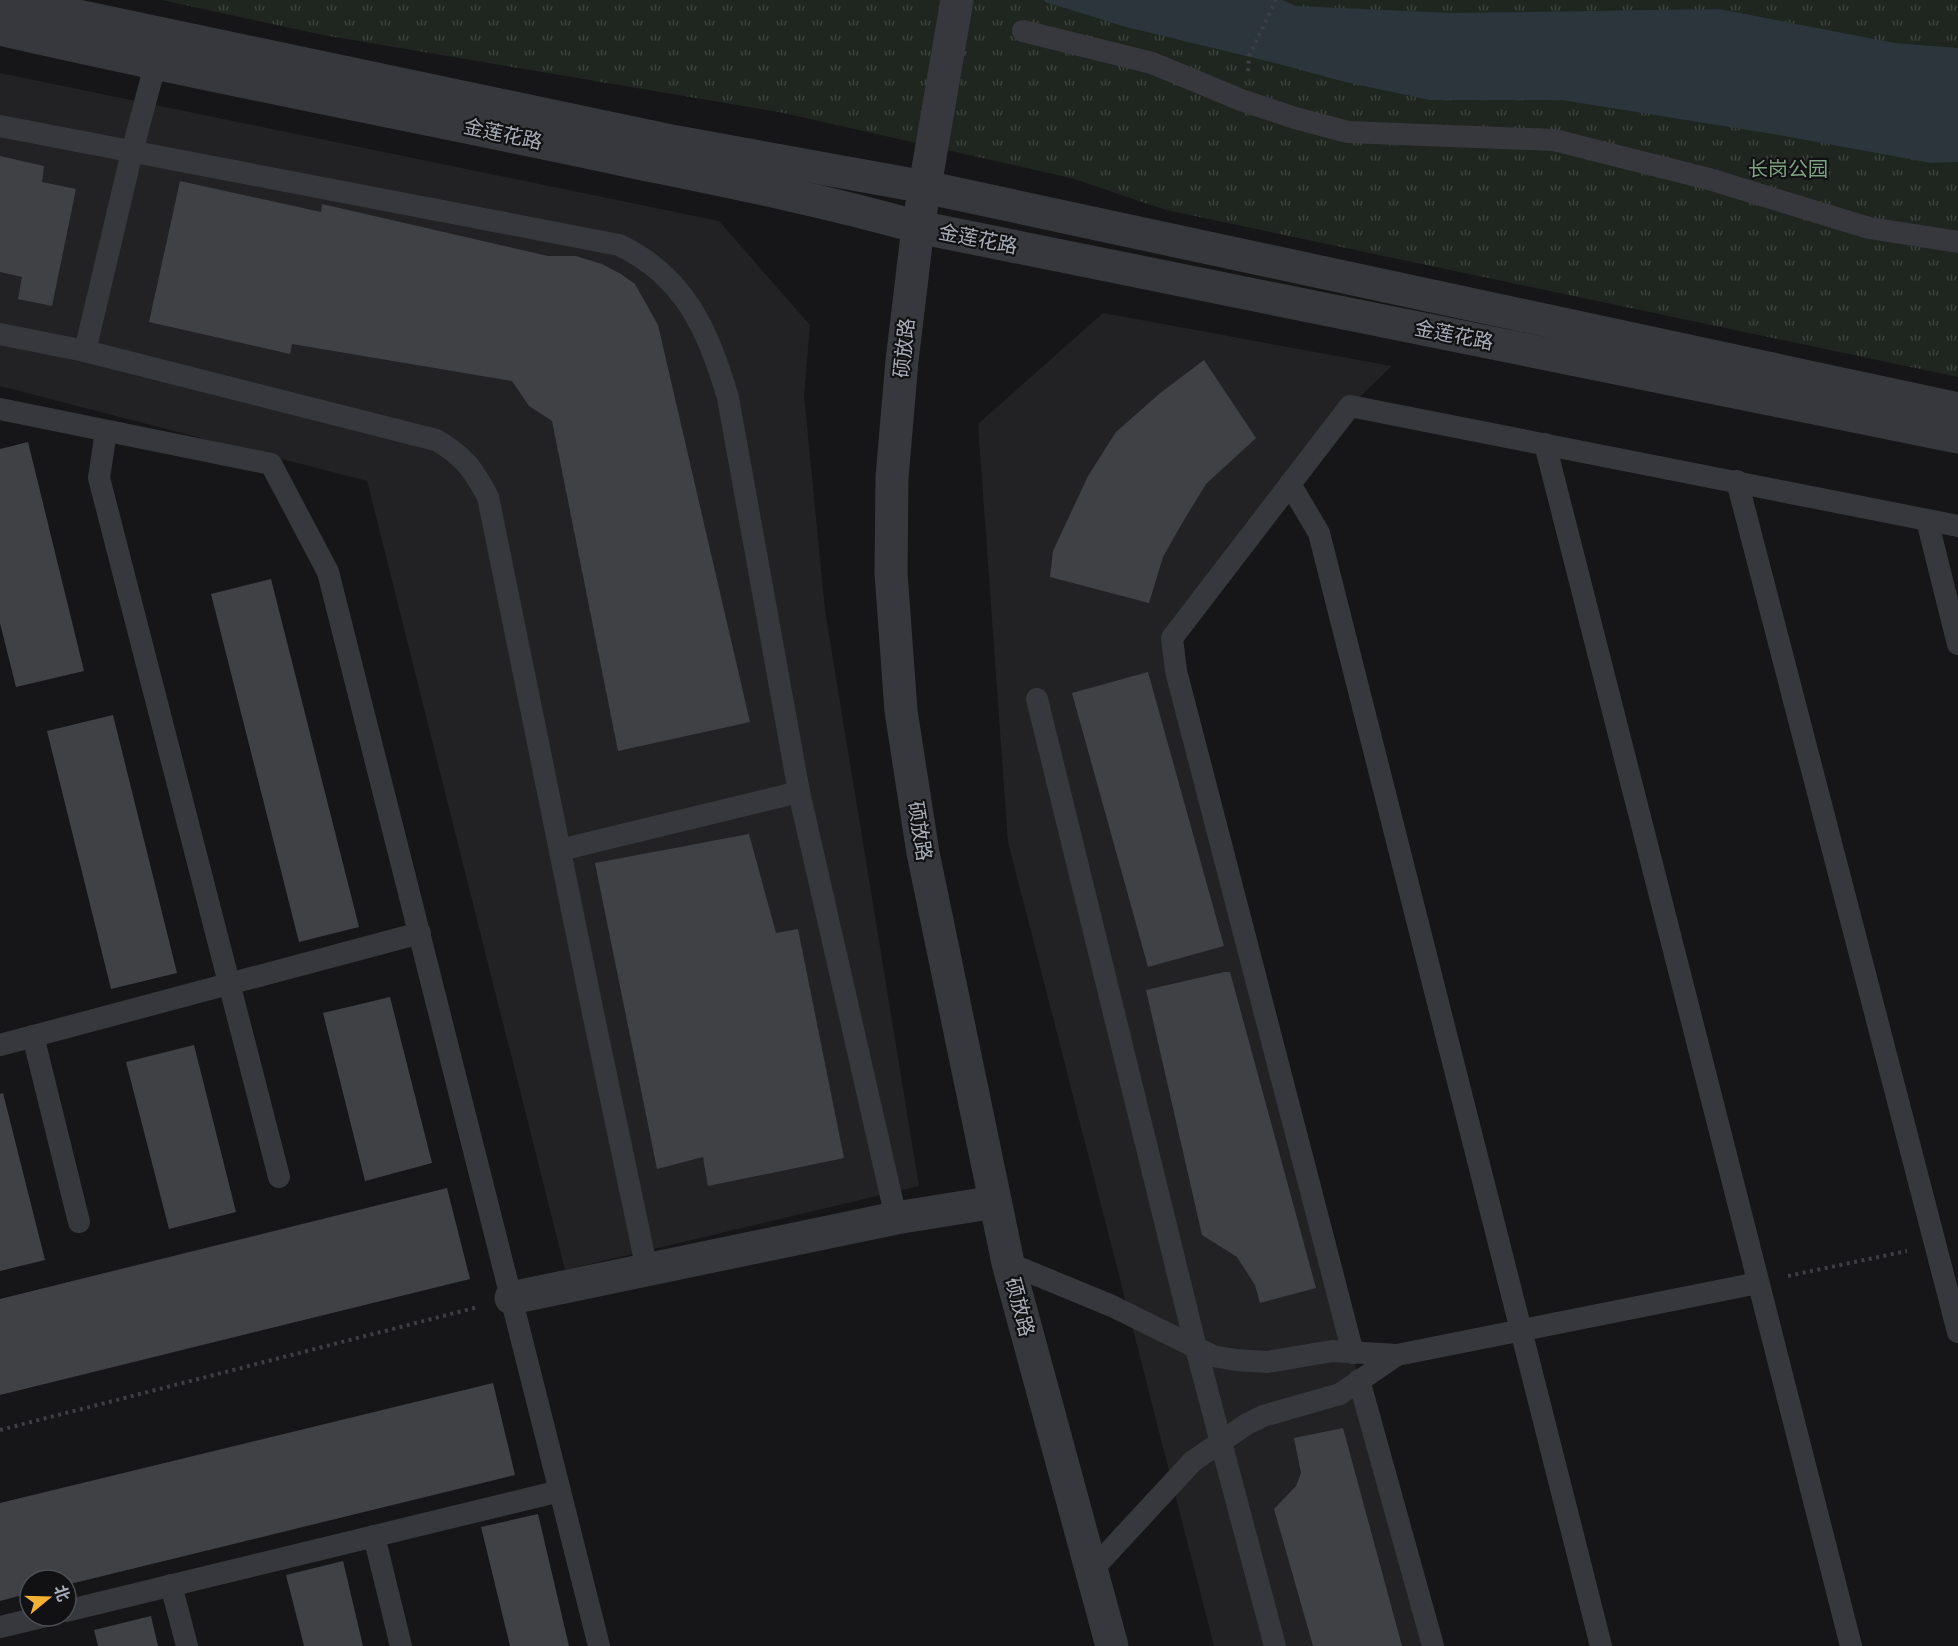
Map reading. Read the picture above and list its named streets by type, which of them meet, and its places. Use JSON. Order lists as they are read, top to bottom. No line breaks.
{"streets":{"street":["金莲花路","硕放路"]},"crossings":[["金莲花路","硕放路"]],"parks":["长岗公园"],"north":"right"}
